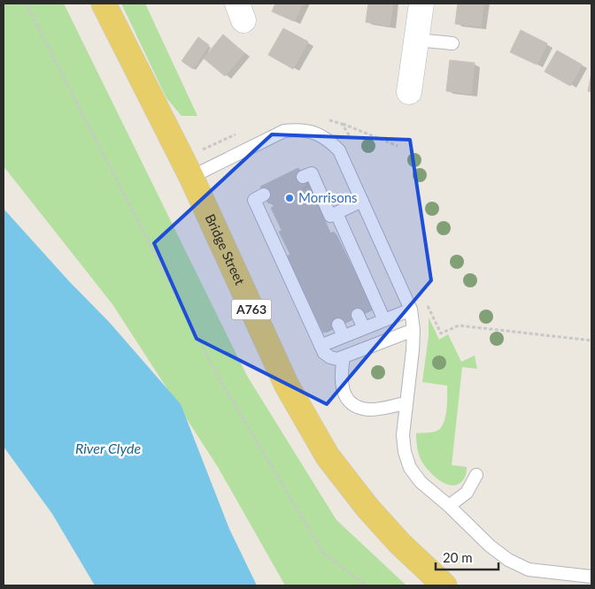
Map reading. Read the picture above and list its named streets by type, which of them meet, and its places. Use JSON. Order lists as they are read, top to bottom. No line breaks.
{"streets":{"main road":["Bridge Street","A763"]},"water":["River Clyde"],"places":["Morrisons"],"scale_bar":"20 m"}
